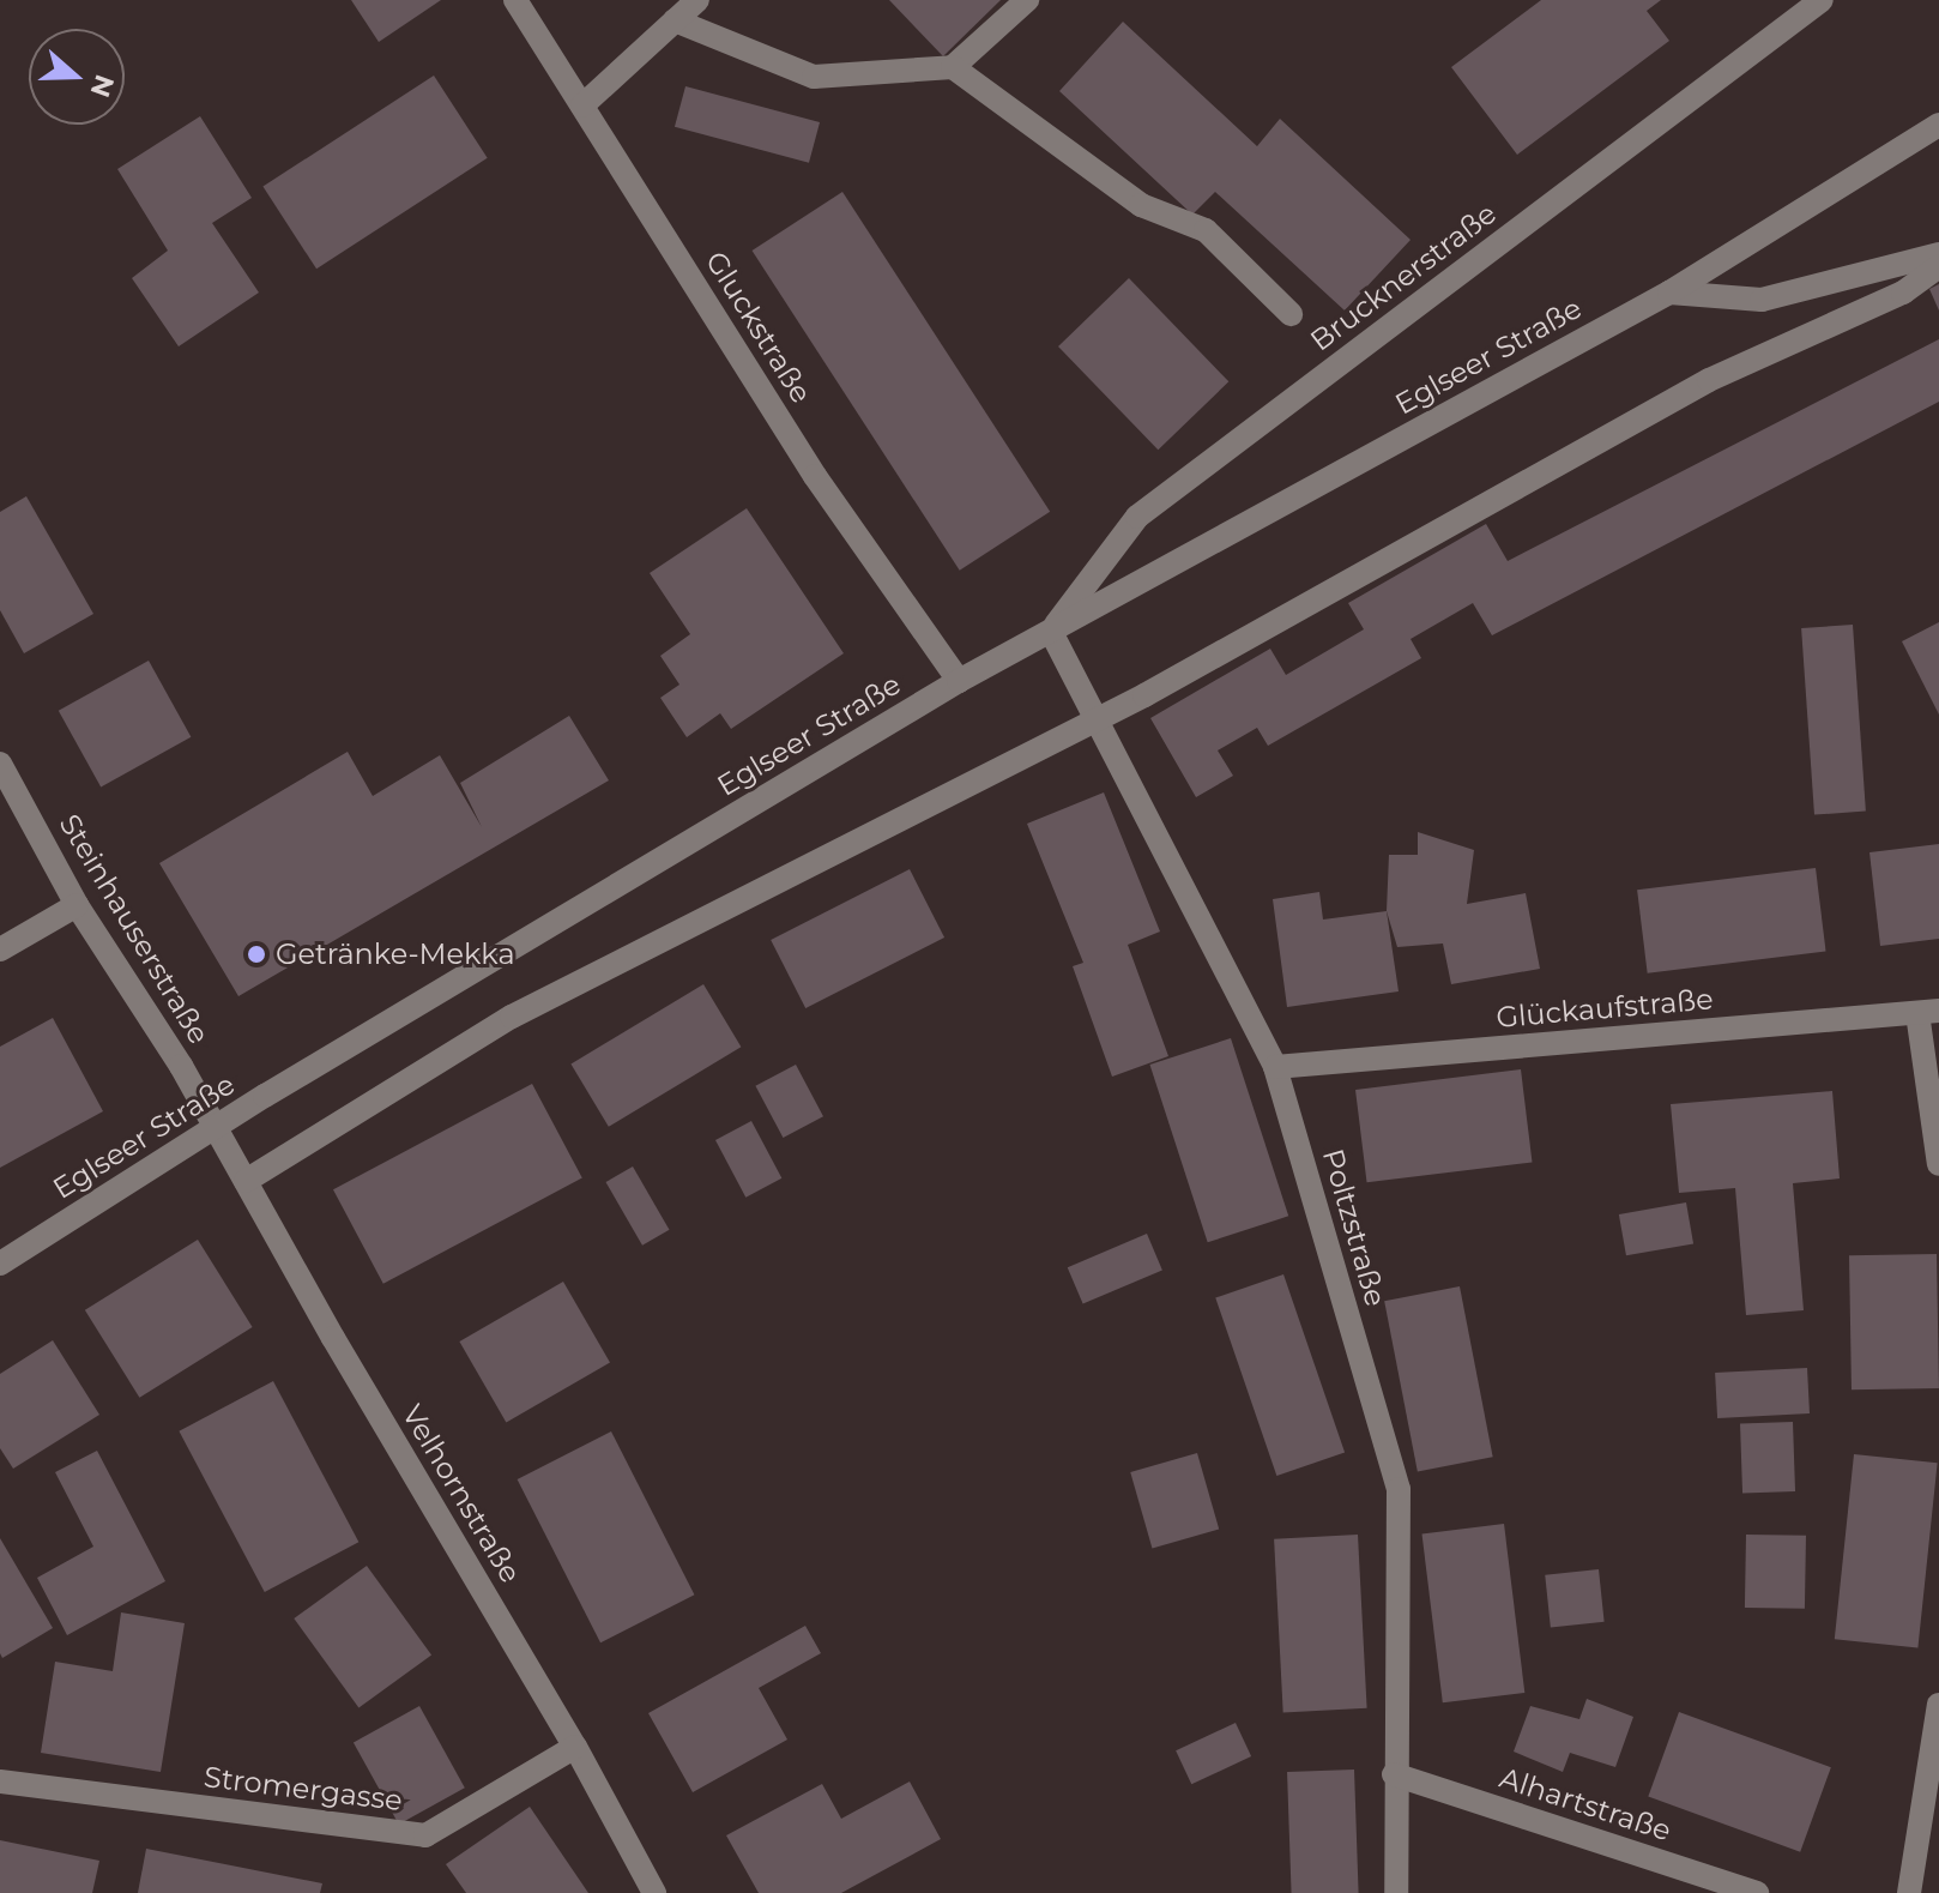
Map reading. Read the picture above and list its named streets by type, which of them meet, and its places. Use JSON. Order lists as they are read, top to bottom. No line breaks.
{"streets":{"street":["Brucknerstraße","Gluckstraße","Eglseer Straße","Steinhauserstraße","Glückaufstraße","Poltzstraße","Velhornstraße","Stromergasse","Alhartstraße"]},"crossings":[["Brucknerstraße","Eglseer Straße"],["Brucknerstraße","Poltzstraße"],["Gluckstraße","Eglseer Straße"],["Eglseer Straße","Steinhauserstraße"],["Eglseer Straße","Poltzstraße"],["Eglseer Straße","Velhornstraße"],["Steinhauserstraße","Velhornstraße"],["Glückaufstraße","Poltzstraße"],["Poltzstraße","Alhartstraße"],["Velhornstraße","Stromergasse"]],"places":["Getränke-Mekka"],"north":"right"}
